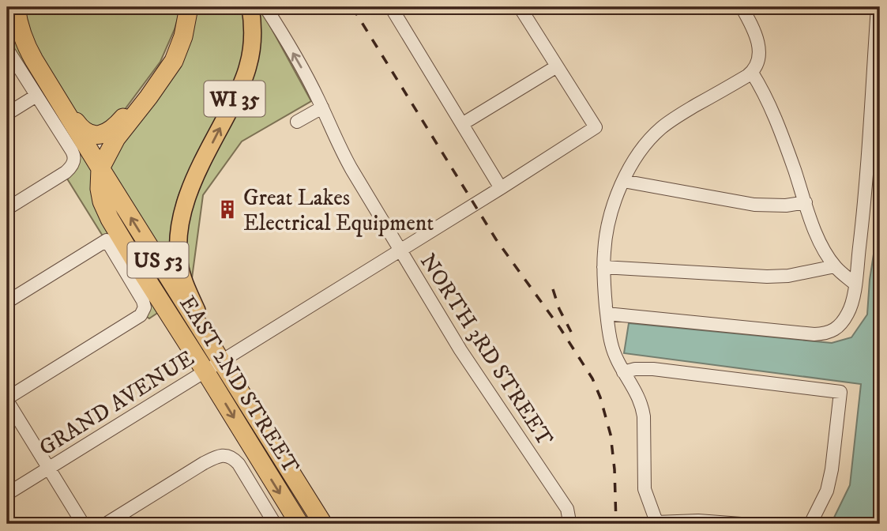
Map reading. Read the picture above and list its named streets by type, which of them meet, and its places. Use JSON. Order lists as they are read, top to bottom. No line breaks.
{"streets":{"highway":["US 53","EAST 2ND STREET"],"main road":["WI 35"],"street":["NORTH 3RD STREET","GRAND AVENUE"]},"crossings":[["WI 35","EAST 2ND STREET"],["WI 35","GRAND AVENUE"],["US 53","EAST 2ND STREET"],["NORTH 3RD STREET","GRAND AVENUE"],["EAST 2ND STREET","GRAND AVENUE"]],"places":{"building":["Great Lakes Electrical Equipment"]}}
